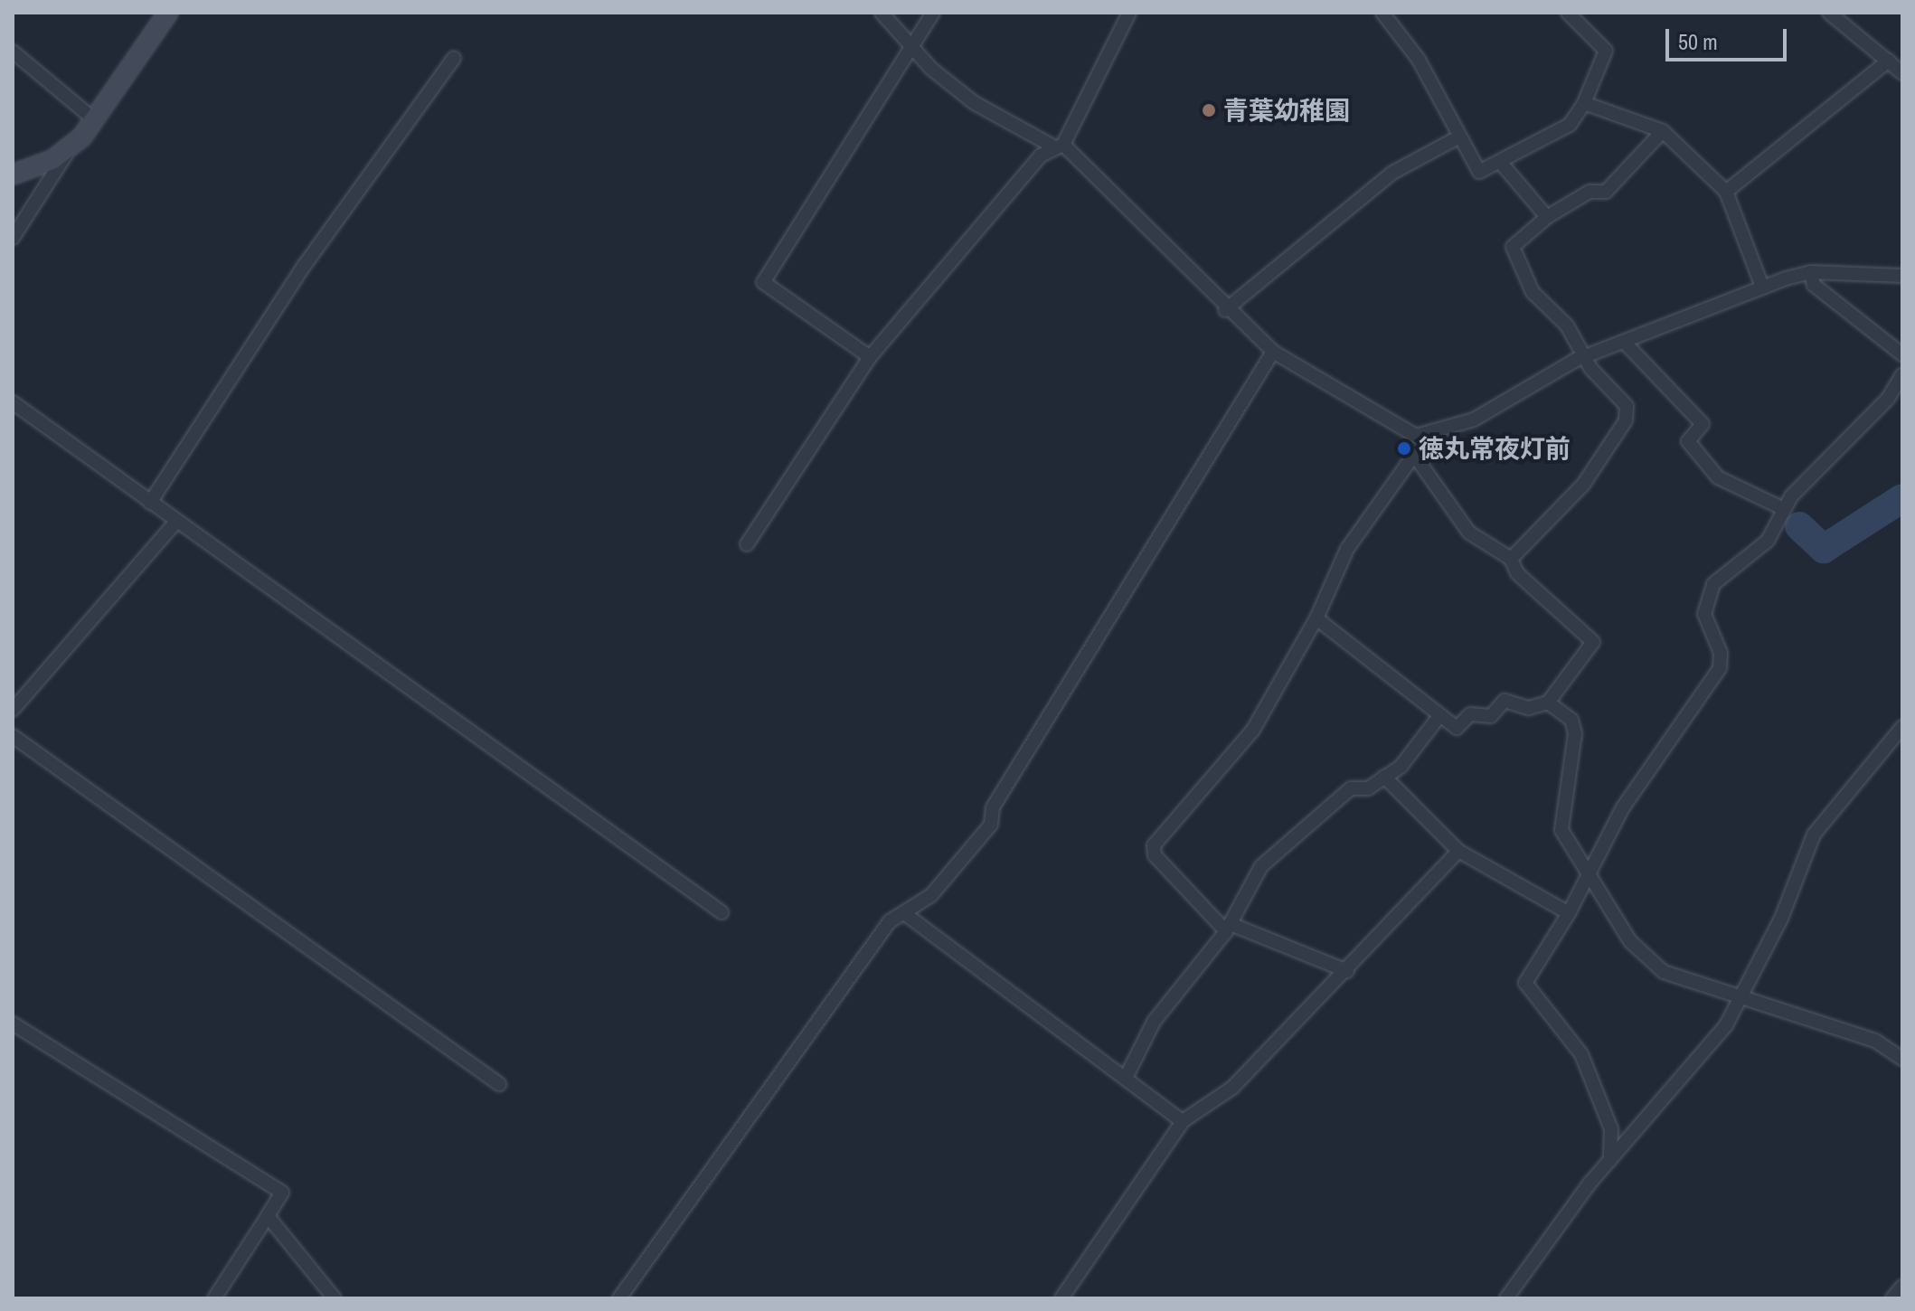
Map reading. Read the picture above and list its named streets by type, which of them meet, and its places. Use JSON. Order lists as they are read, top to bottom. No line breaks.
{"places":["青葉幼稚園","徳丸常夜灯前"],"scale_bar":"50 m"}
